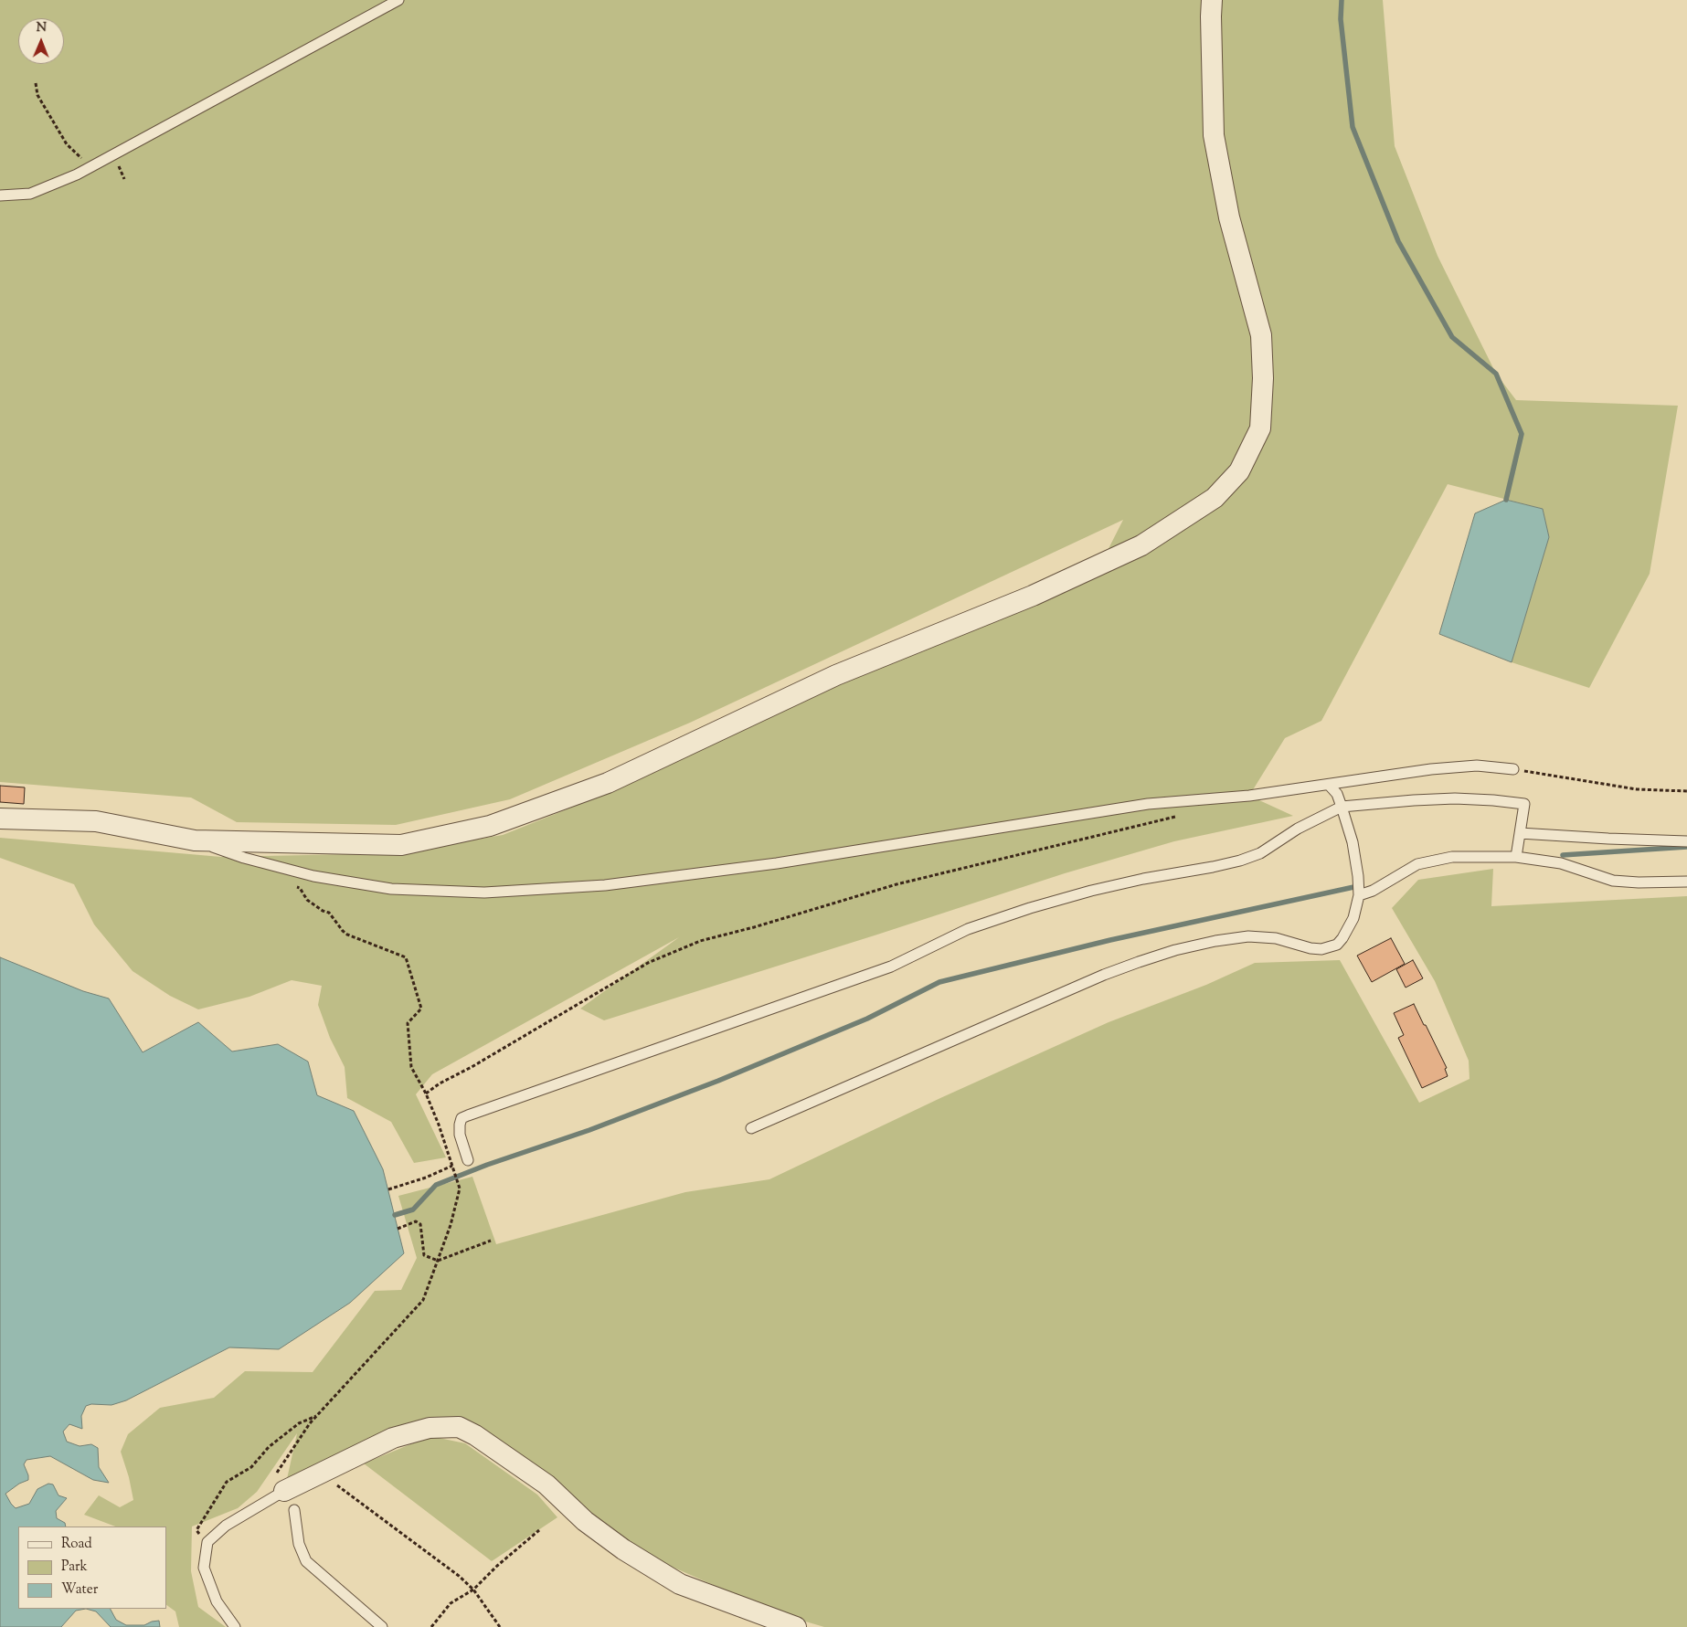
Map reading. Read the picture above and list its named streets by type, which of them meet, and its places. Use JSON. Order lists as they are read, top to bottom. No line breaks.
{"legend":["Road","Park","Water"],"north":"top"}
